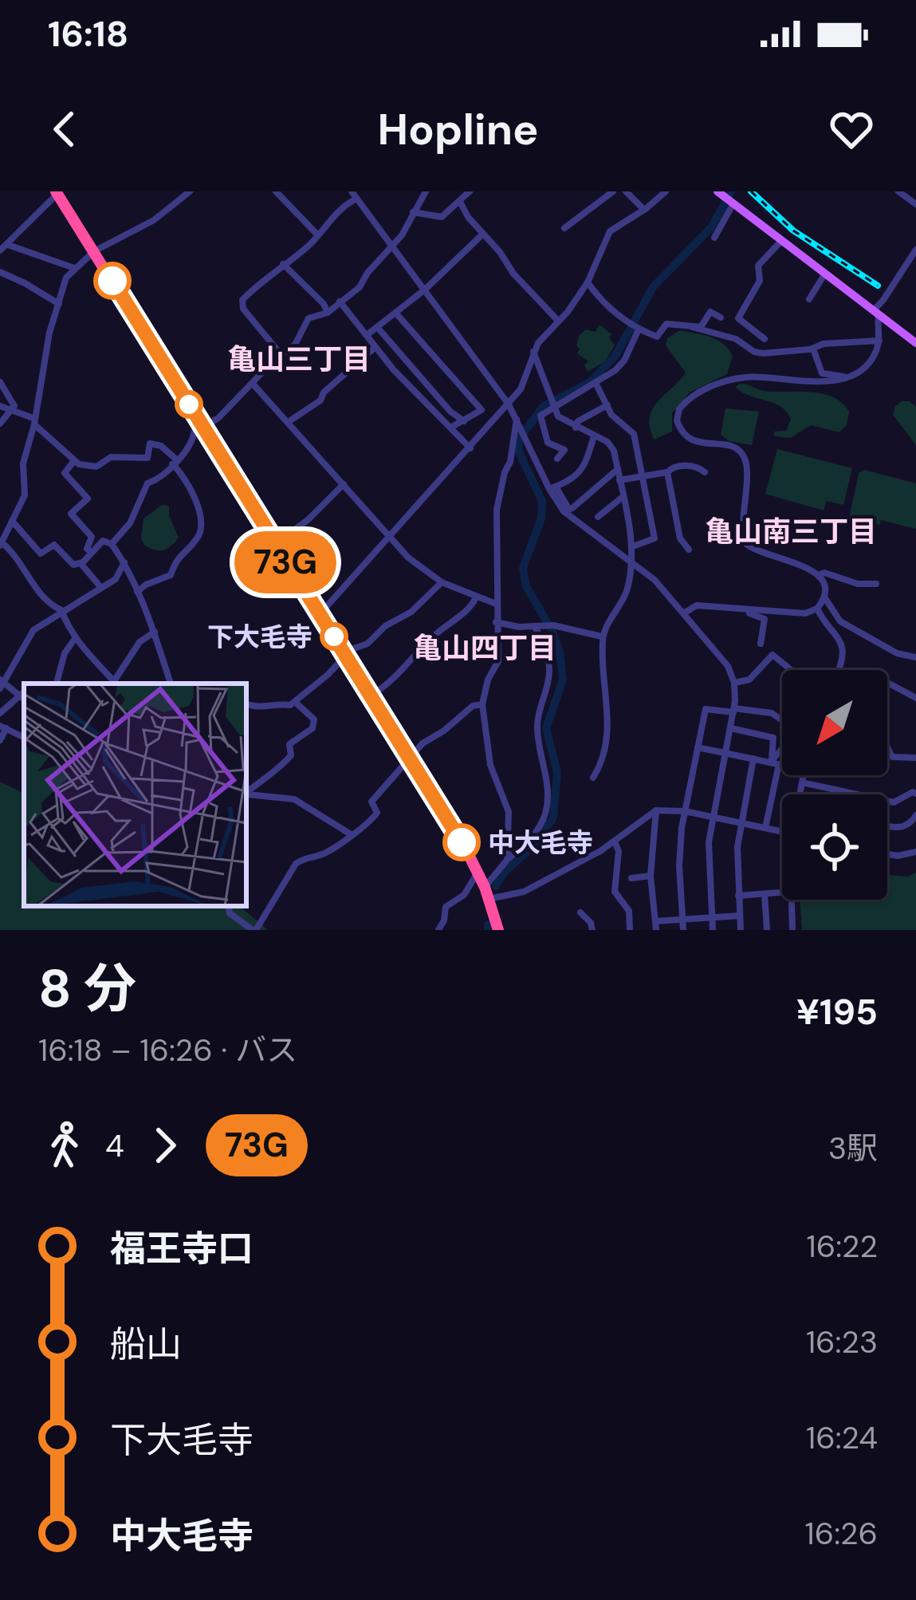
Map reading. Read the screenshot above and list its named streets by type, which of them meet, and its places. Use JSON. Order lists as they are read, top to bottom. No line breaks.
{"districts":["亀山三丁目","亀山南三丁目","亀山四丁目"],"places":["下大毛寺","中大毛寺"],"lines":["bus line 73G"],"north":"bottom left","page":{"status":"16:18","header":"Hopline","on_map":"73G","heading":["8 分","16:18 – 16:26 · バス","¥195"],"legs":["4","73G","3駅"],"list":[{"name":"福王寺口","value":"16:22"},{"name":"船山","value":"16:23"},{"name":"下大毛寺","value":"16:24"},{"name":"中大毛寺","value":"16:26"}]}}
